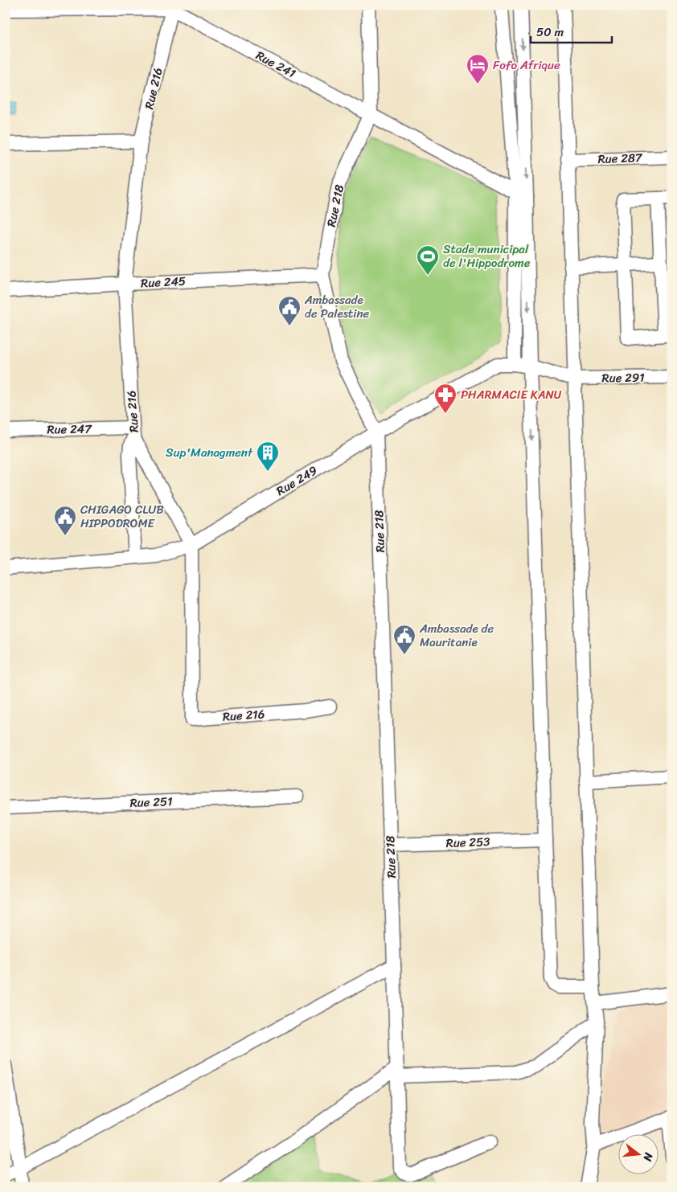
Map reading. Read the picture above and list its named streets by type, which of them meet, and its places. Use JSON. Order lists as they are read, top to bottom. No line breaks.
{"streets":{"street":["Rue 241","Rue 216","Rue 287","Rue 218","Rue 245","Rue 291","Rue 247","Rue 249","Rue 251","Rue 253"]},"crossings":[["Rue 241","Rue 216"],["Rue 241","Rue 218"],["Rue 216","Rue 245"],["Rue 216","Rue 247"],["Rue 216","Rue 249"],["Rue 218","Rue 245"],["Rue 218","Rue 249"],["Rue 218","Rue 253"],["Rue 291","Rue 249"]],"places":{"hotel":["Fofo Afrique"],"sports":["Stade municipal de l'Hippodrome"],"public building":["Ambassade de Palestine","CHIGAGO CLUB HIPPODROME","Ambassade de Mauritanie"],"pharmacy":["PHARMACIE KANU"],"building":["Sup'Managment"]},"scale_bar":"50 m","north":"right"}
